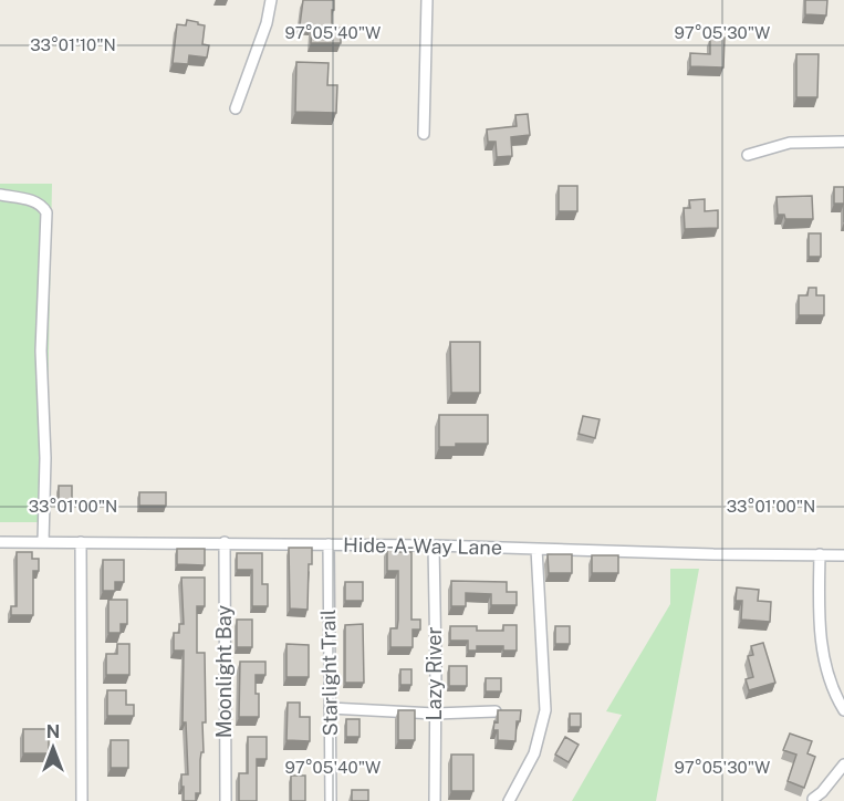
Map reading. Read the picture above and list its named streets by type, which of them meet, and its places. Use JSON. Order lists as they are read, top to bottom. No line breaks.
{"streets":{"street":["Hide-A-Way Lane","Moonlight Bay","Starlight Trail","Lazy River"]},"crossings":[["Hide-A-Way Lane","Moonlight Bay"],["Hide-A-Way Lane","Starlight Trail"],["Hide-A-Way Lane","Lazy River"]],"north":"top","coordinates":["97°05'40\"W","97°05'30\"W","33°01'10\"N","33°01'00\"N"]}
